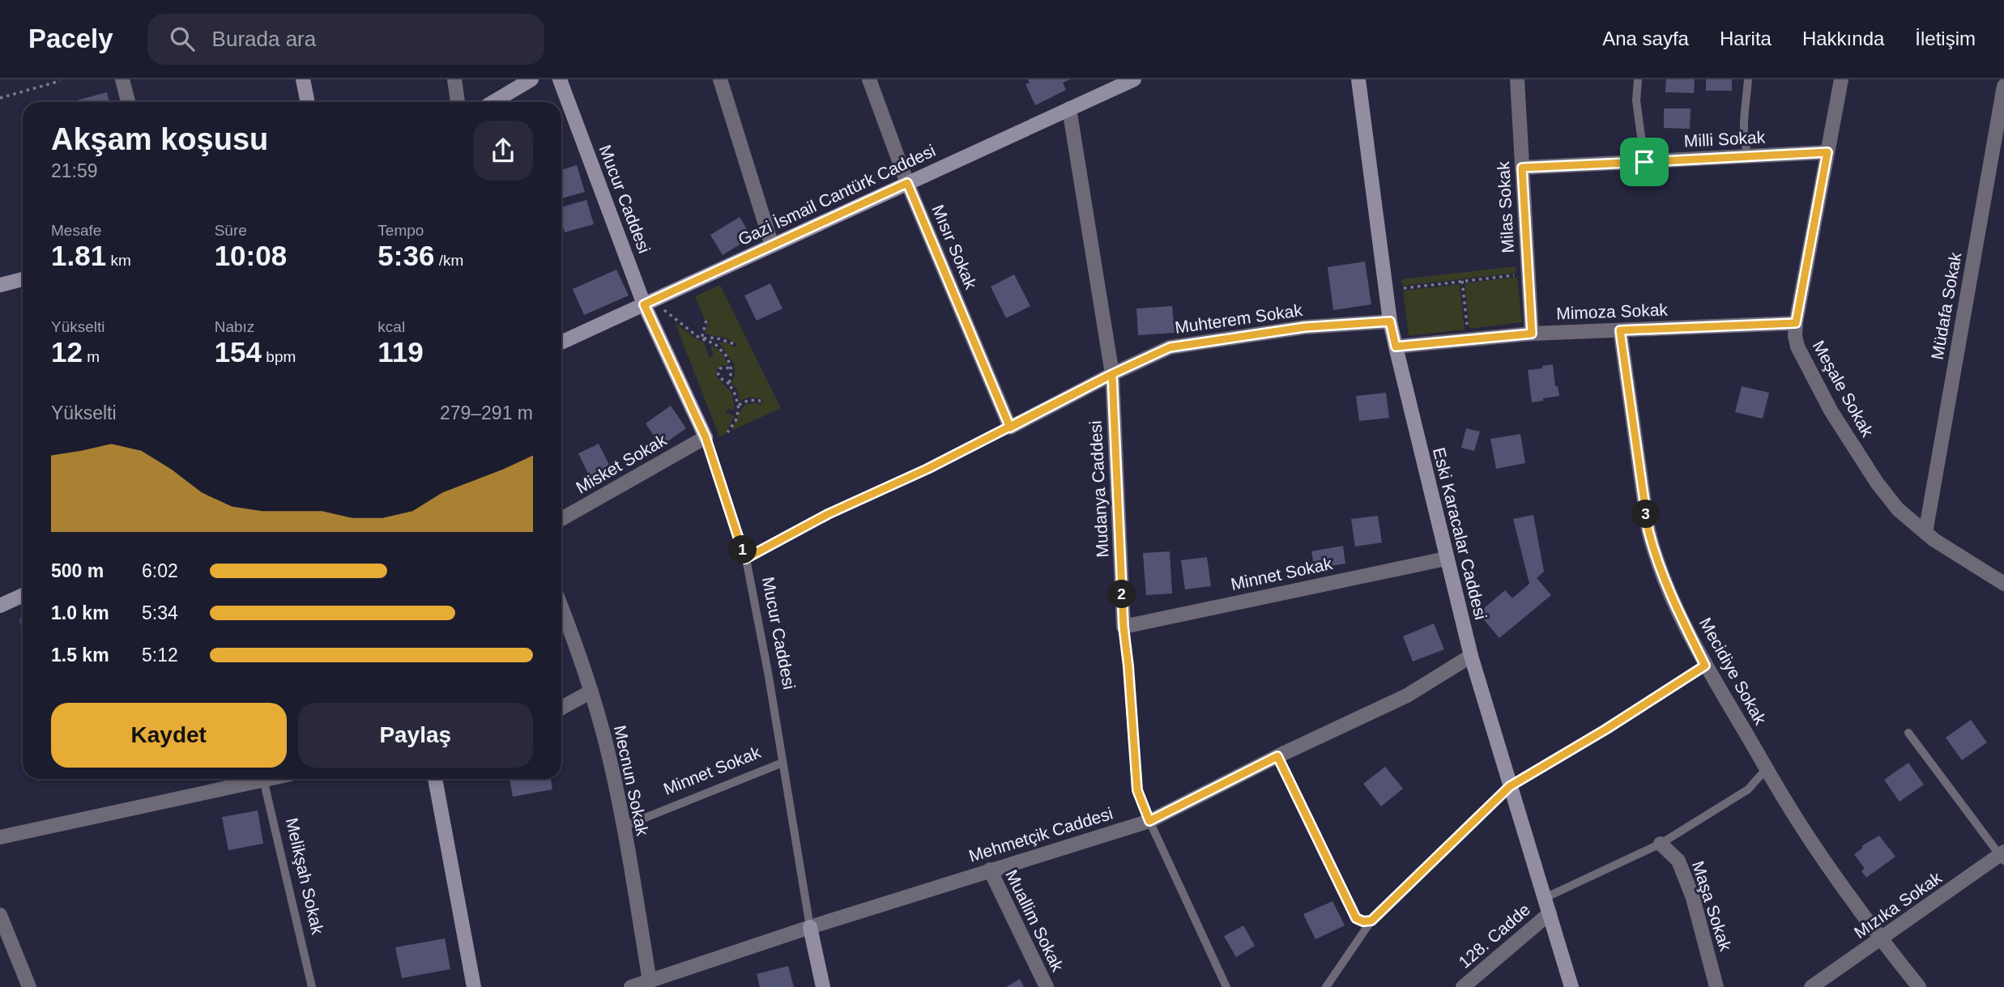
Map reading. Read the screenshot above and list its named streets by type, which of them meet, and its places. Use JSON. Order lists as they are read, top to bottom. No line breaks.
{"streets":{"street":["Milli Sokak","Gazi İsmail Cantürk Caddesi","Mucur Caddesi","Milas Sokak","Mısır Sokak","Müdafa Sokak","Mimoza Sokak","Muhterem Sokak","Meşale Sokak","Misket Sokak","Mudanya Caddesi","Eski Karacalar Caddesi","Minnet Sokak","Mecidiye Sokak","Mecnun Sokak","Mehmetçik Caddesi","Mızıka Sokak","Maşa Sokak","Muallim Sokak","128. Cadde"],"lane":["Melikşah Sokak"]},"crossings":[["Milli Sokak","Milas Sokak"],["Milli Sokak","Meşale Sokak"],["Gazi İsmail Cantürk Caddesi","Mucur Caddesi"],["Gazi İsmail Cantürk Caddesi","Mısır Sokak"],["Gazi İsmail Cantürk Caddesi","Mudanya Caddesi"],["Mucur Caddesi","Misket Sokak"],["Mucur Caddesi","Minnet Sokak"],["Mucur Caddesi","Mehmetçik Caddesi"],["Milas Sokak","Mimoza Sokak"],["Mısır Sokak","Muhterem Sokak"],["Müdafa Sokak","Meşale Sokak"],["Mimoza Sokak","Meşale Sokak"],["Mimoza Sokak","Eski Karacalar Caddesi"],["Mimoza Sokak","Mecidiye Sokak"],["Muhterem Sokak","Mudanya Caddesi"],["Muhterem Sokak","Eski Karacalar Caddesi"],["Mudanya Caddesi","Minnet Sokak"],["Mudanya Caddesi","Mehmetçik Caddesi"],["Eski Karacalar Caddesi","Minnet Sokak"],["Eski Karacalar Caddesi","Mehmetçik Caddesi"],["Eski Karacalar Caddesi","128. Cadde"],["Minnet Sokak","Mecnun Sokak"],["Mecidiye Sokak","Mızıka Sokak"],["Mecnun Sokak","Mehmetçik Caddesi"],["Mehmetçik Caddesi","Muallim Sokak"]],"page":{"header":"Pacely","search":"Burada ara","nav":["Ana sayfa","Harita","Hakkında","İletişim"],"heading":["Akşam koşusu","21:59"],"stats":[["Mesafe","1.81 km"],["Süre","10:08"],["Tempo","5:36 /km"],["Yükselti","12 m"],["Nabız","154 bpm"],["kcal","119"]],"chart":["Yükselti","279–291 m"],"pins":["3","1","2"],"list":[{"name":"500 m","note":"6:02"},{"name":"1.0 km","note":"5:34"},{"name":"1.5 km","note":"5:12"}],"buttons":["Kaydet","Paylaş"]}}
